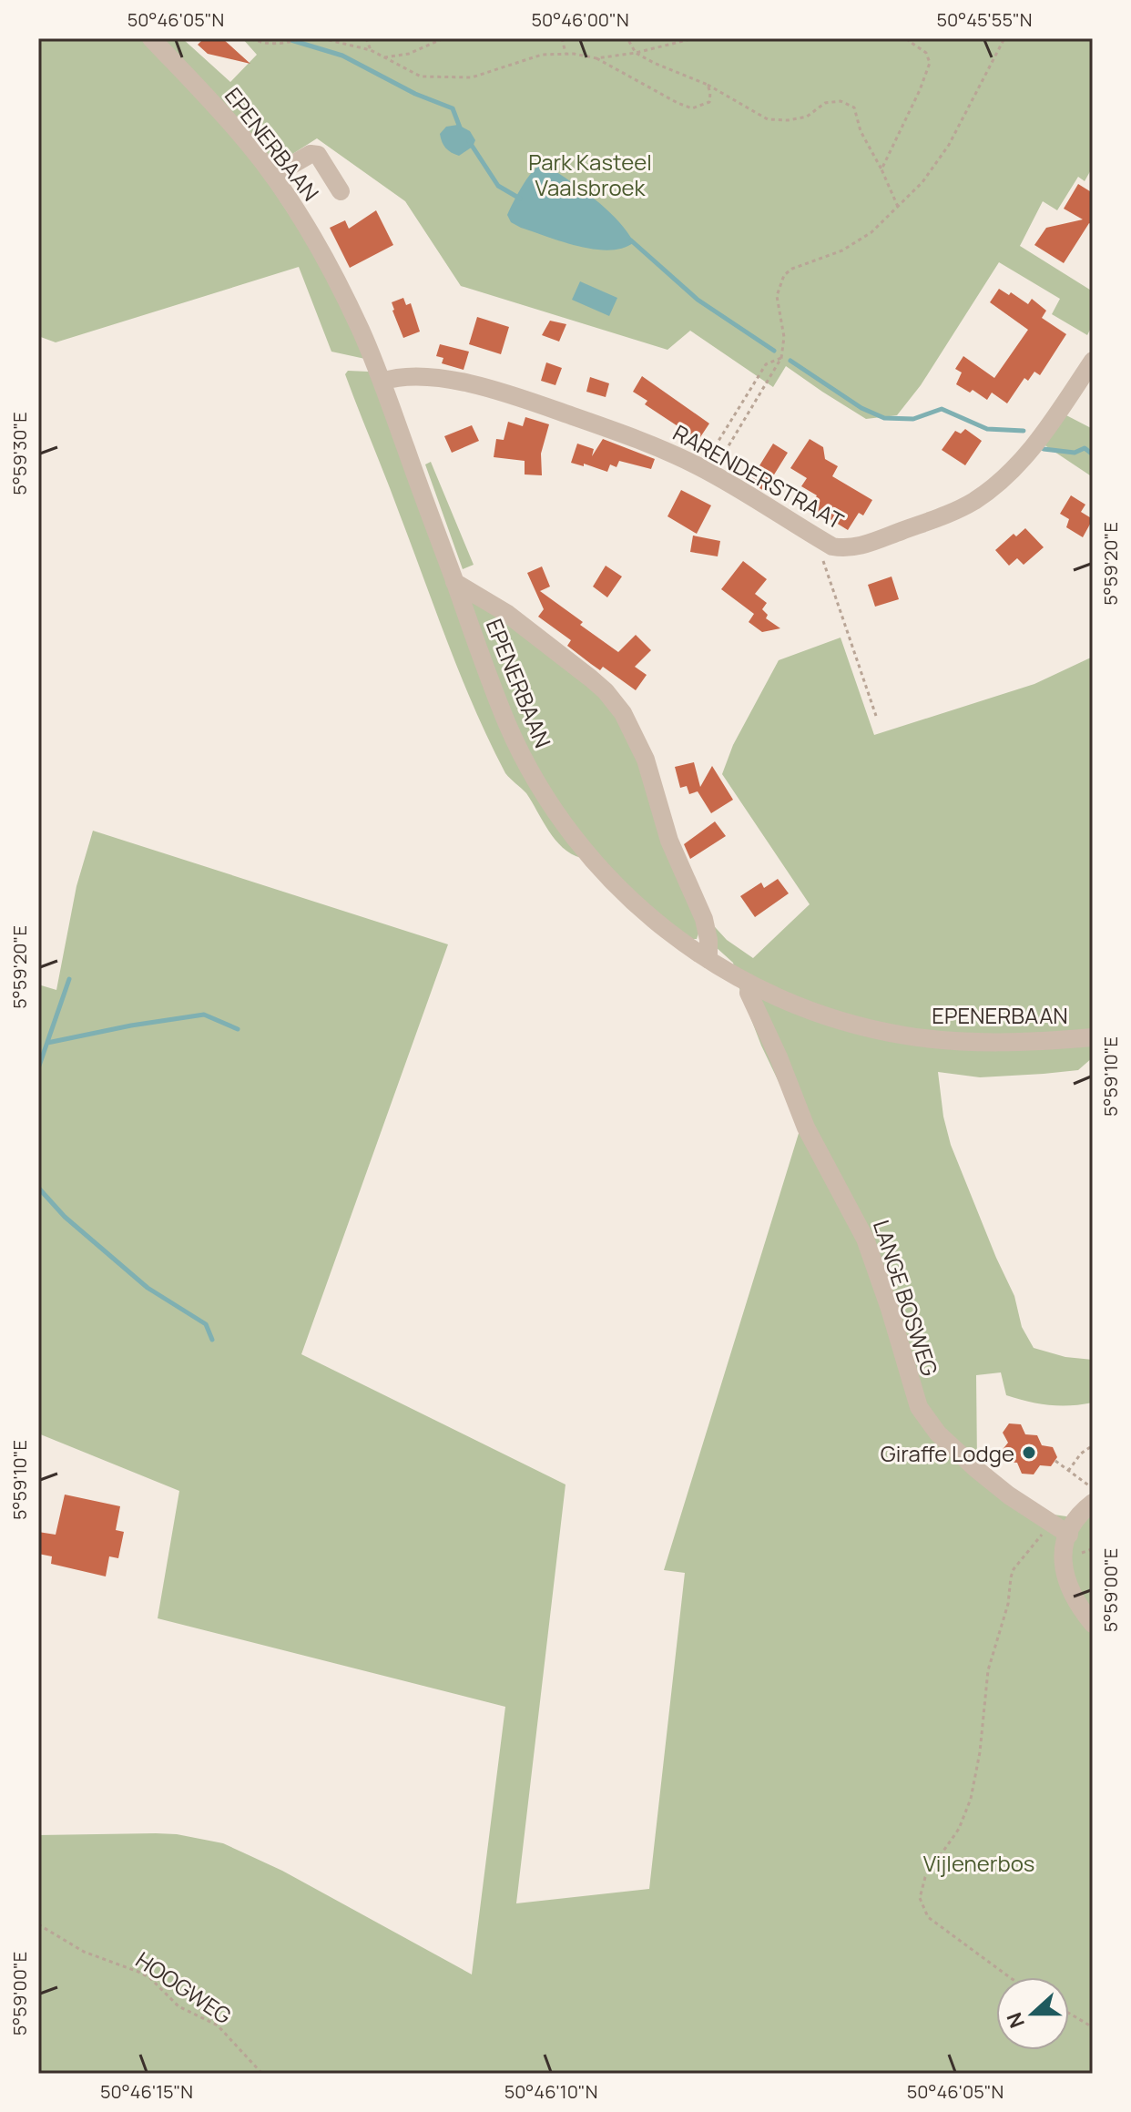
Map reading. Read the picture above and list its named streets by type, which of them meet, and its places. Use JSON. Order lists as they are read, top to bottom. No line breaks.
{"streets":{"street":["EPENERBAAN","RARENDERSTRAAT","LANGE BOSWEG"],"path":["HOOGWEG"]},"crossings":[["EPENERBAAN","RARENDERSTRAAT"],["EPENERBAAN","LANGE BOSWEG"]],"parks":["Park Kasteel Vaalsbroek","Vijlenerbos"],"places":["Giraffe Lodge"],"north":"left","coordinates":["50°46'05\"N","50°46'00\"N","50°45'55\"N","5°59'30\"E","5°59'20\"E","5°59'10\"E","5°59'00\"E","50°46'15\"N","50°46'10\"N"]}
